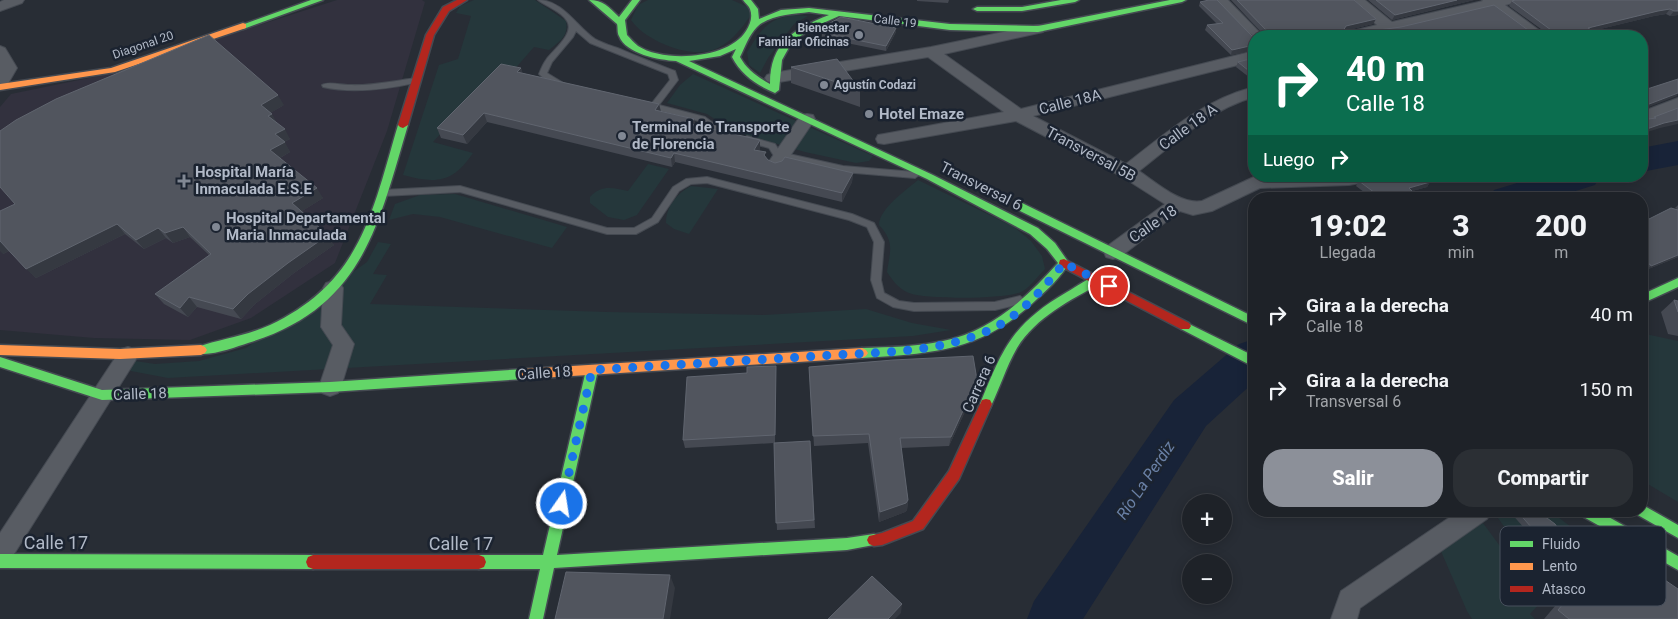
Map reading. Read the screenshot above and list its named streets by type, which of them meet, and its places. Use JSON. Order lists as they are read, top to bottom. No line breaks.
{"streets":{"main road":["Calle 19","Diagonal 20","Transversal 6","Calle 18","Carrera 6","Calle 17"],"street":["Calle 18A","Calle 18 A","Transversal 5B"]},"crossings":[["Calle 19","Transversal 5B"],["Calle 18A","Transversal 5B"],["Calle 18 A","Transversal 5B"],["Transversal 5B","Calle 18"],["Transversal 6","Calle 18"],["Transversal 6","Carrera 6"],["Carrera 6","Calle 17"]],"water":["Río La Perdiz"],"places":{"other":["Bienestar Familiar Oficinas","Agustín Codazi","Hotel Emaze","Terminal de Transporte de Florencia","Hospital Departamental Maria Inmaculada"],"health":["Hospital María Inmaculada E.S.E"]},"legend":["Fluido","Lento","Atasco"],"page":{"turn":["40 m","Calle 18"],"then":"Luego","eta":["19:02","Llegada","3","min","200","m"],"list":[{"name":"Gira a la derecha","note":"Calle 18","value":"40 m"},{"name":"Gira a la derecha","note":"Transversal 6","value":"150 m"}],"buttons":["Salir","Compartir"],"map_buttons":["+","−"]}}
